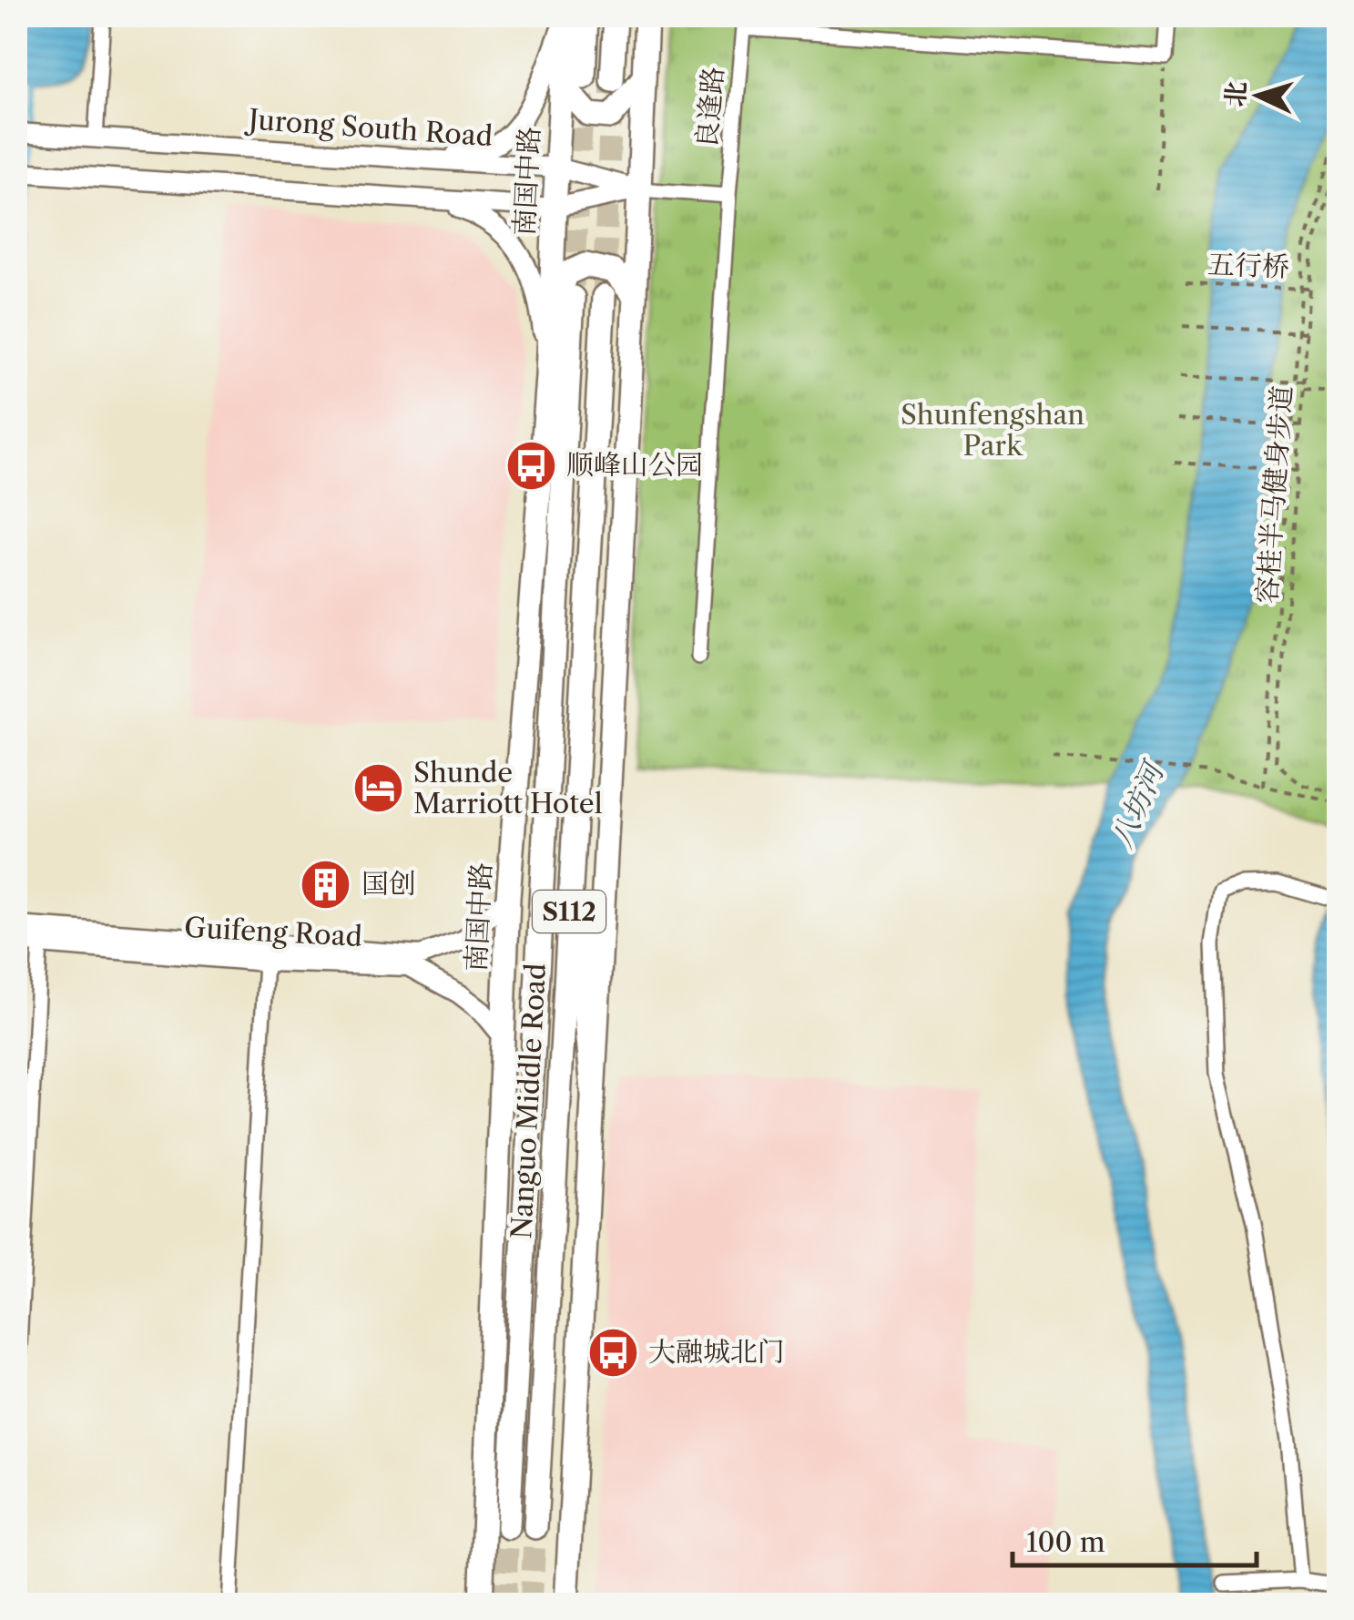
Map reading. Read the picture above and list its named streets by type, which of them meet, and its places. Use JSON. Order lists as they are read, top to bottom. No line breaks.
{"streets":{"main road":["南国中路","S112","Nanguo Middle Road"],"street":["良逢路","Jurong South Road","Guifeng Road"],"path":["五行桥","容桂半马健身步道"]},"crossings":[["Jurong South Road","南国中路"],["南国中路","Guifeng Road"],["五行桥","容桂半马健身步道"]],"water":["八坊河"],"parks":["Shunfengshan Park"],"places":{"bus stop":["顺峰山公园","大融城北门"],"hotel":["Shunde Marriott Hotel"],"building":["国创"]},"scale_bar":"100 m","north":"left"}
